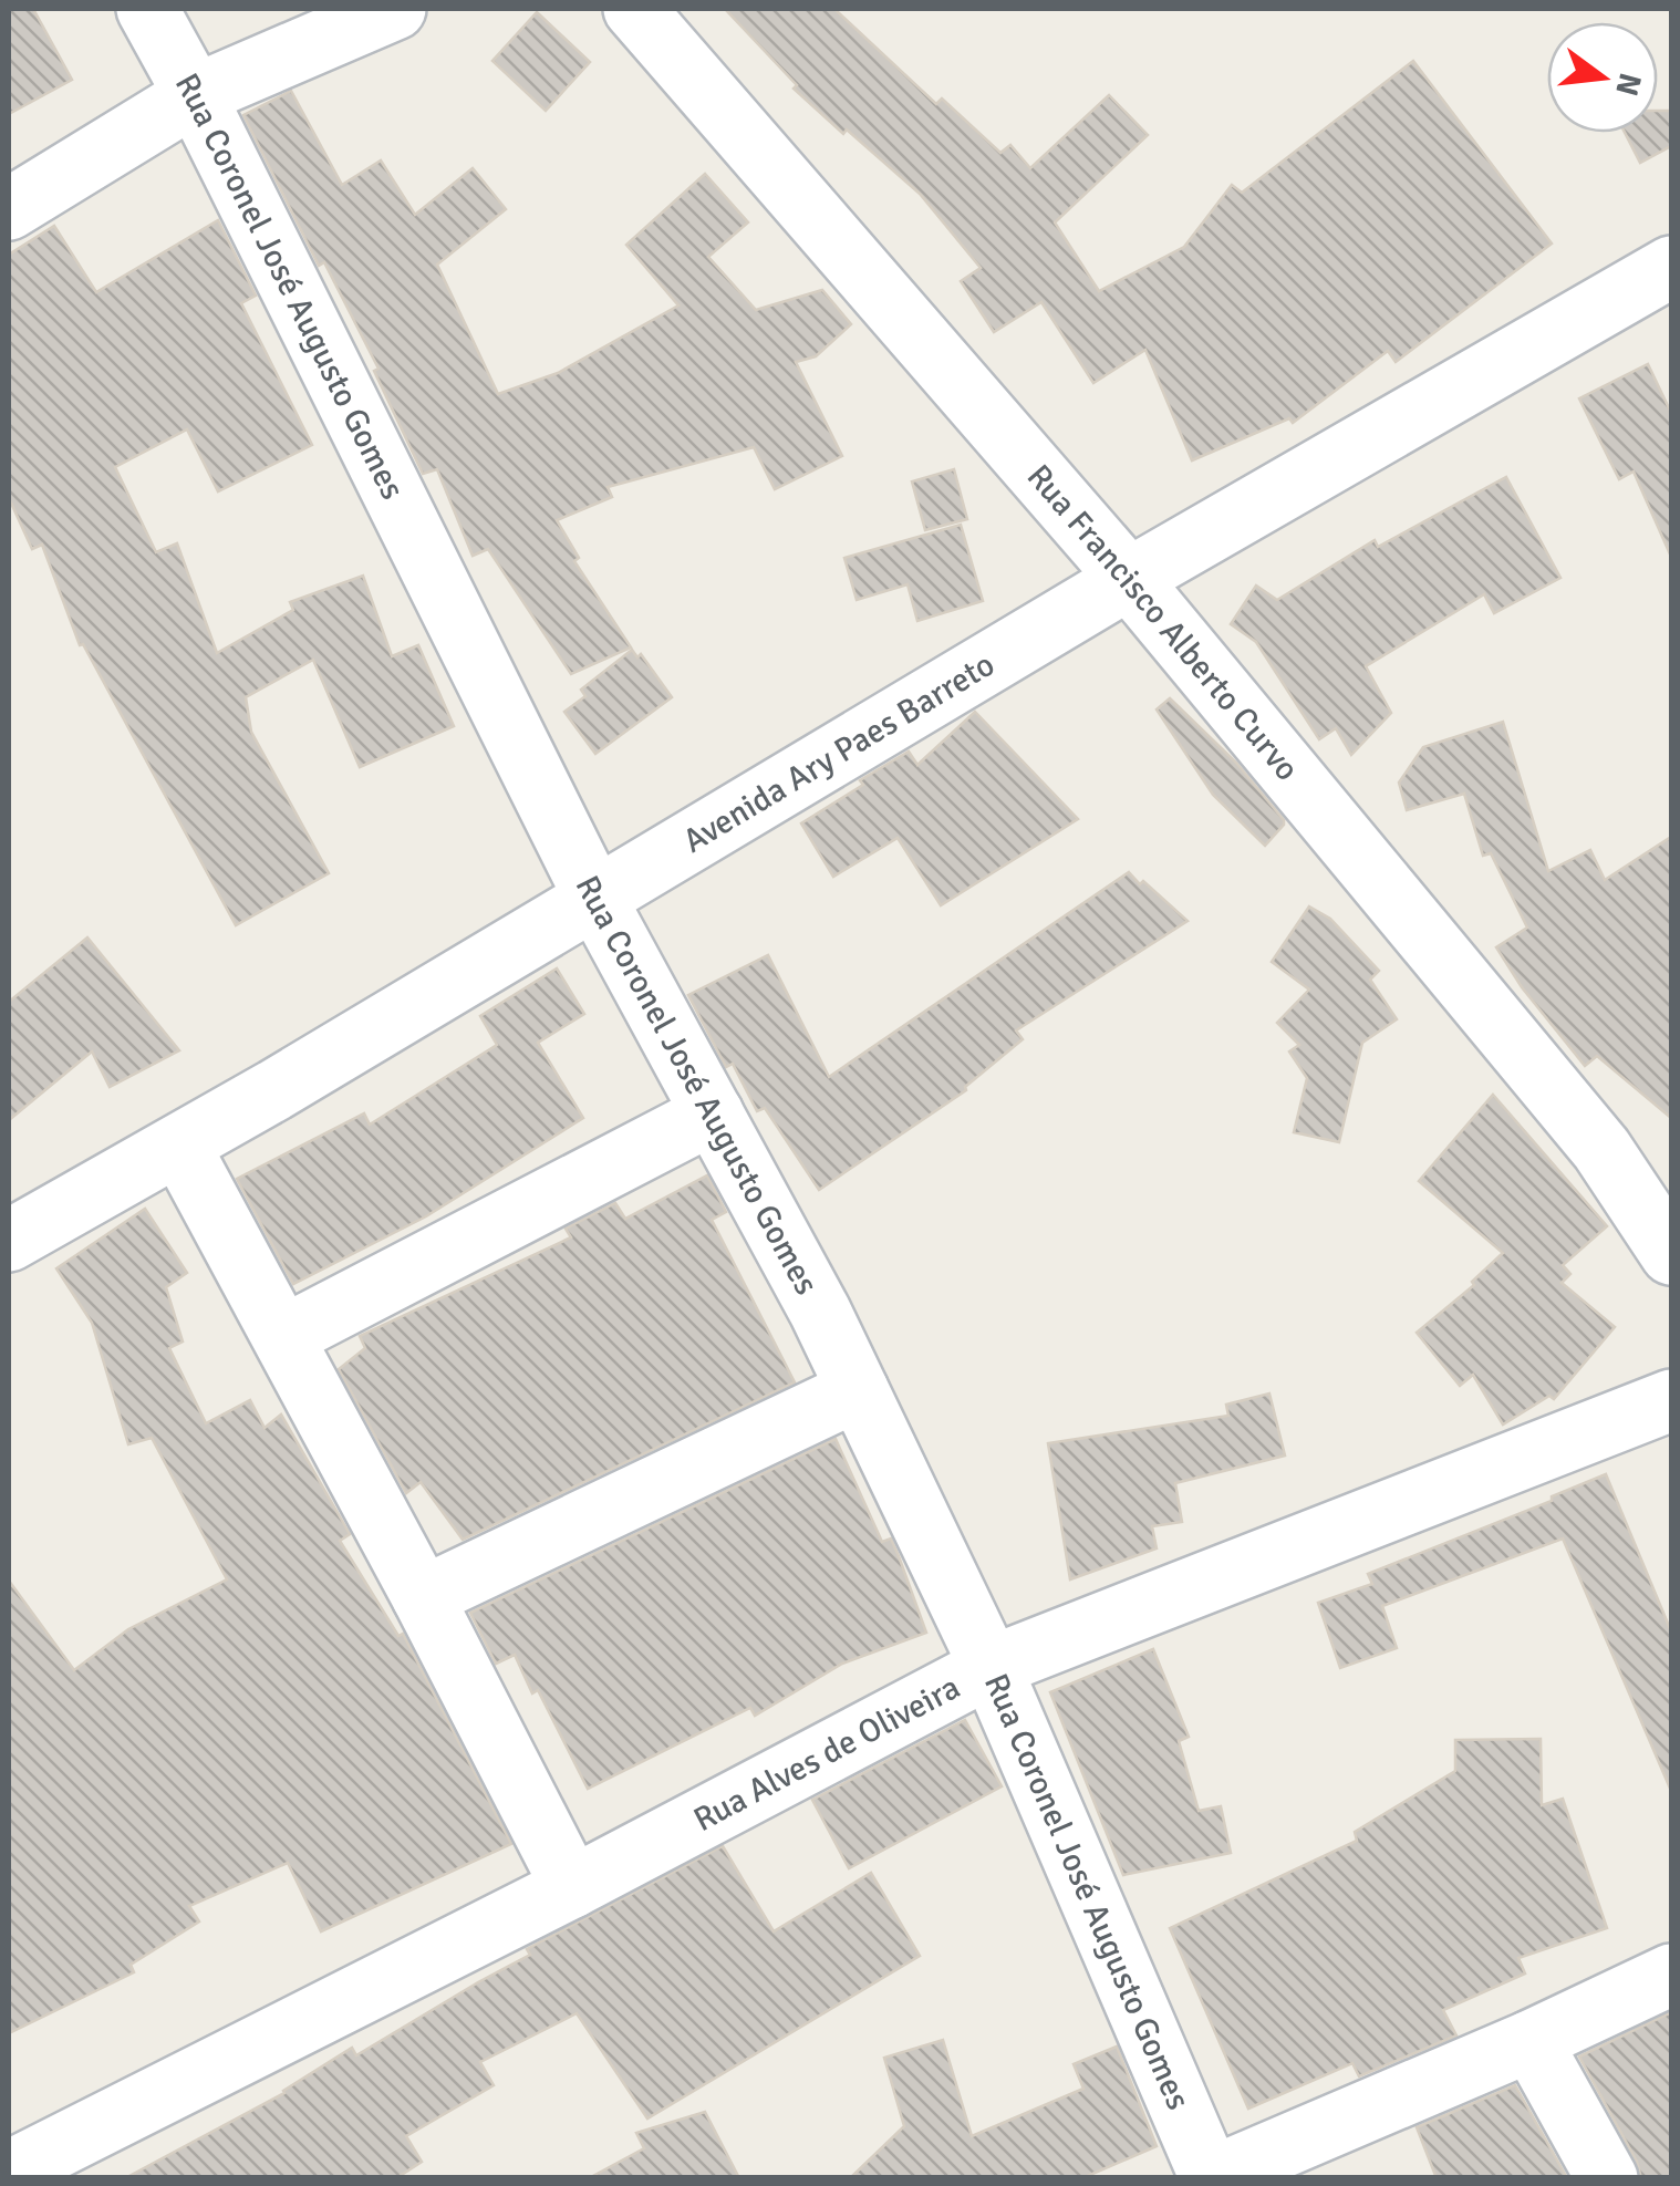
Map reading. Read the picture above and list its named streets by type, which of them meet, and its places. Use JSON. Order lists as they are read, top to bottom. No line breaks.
{"streets":{"street":["Rua Coronel José Augusto Gomes","Rua Francisco Alberto Curvo","Avenida Ary Paes Barreto","Rua Alves de Oliveira"]},"crossings":[["Rua Coronel José Augusto Gomes","Avenida Ary Paes Barreto"],["Rua Coronel José Augusto Gomes","Rua Alves de Oliveira"],["Rua Francisco Alberto Curvo","Avenida Ary Paes Barreto"]],"north":"right"}
